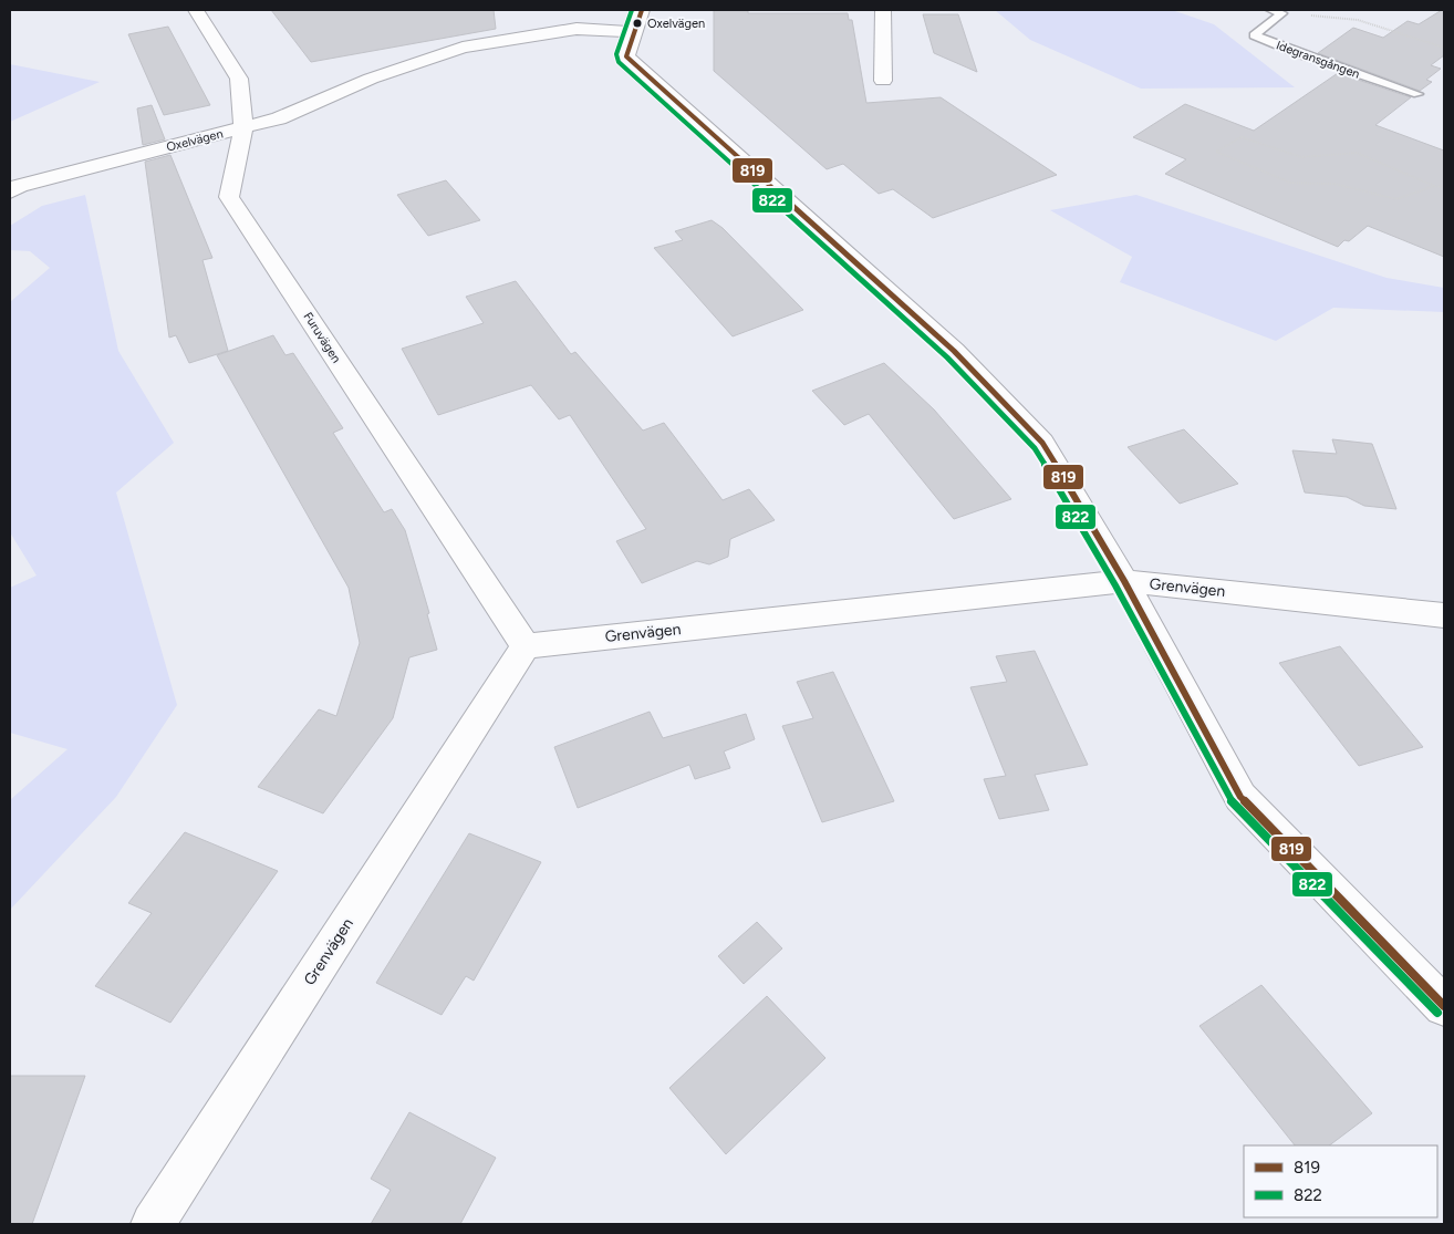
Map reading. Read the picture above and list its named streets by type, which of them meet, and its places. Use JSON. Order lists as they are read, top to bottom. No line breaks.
{"streets":{"street":["Oxelvägen","Furuvägen","Grenvägen"],"lane":["Idegransgången"]},"crossings":[["Oxelvägen","Furuvägen"],["Furuvägen","Grenvägen"]],"places":["Oxelvägen"],"lines":["transit line 819","transit line 822"],"legend":["819","822"]}
